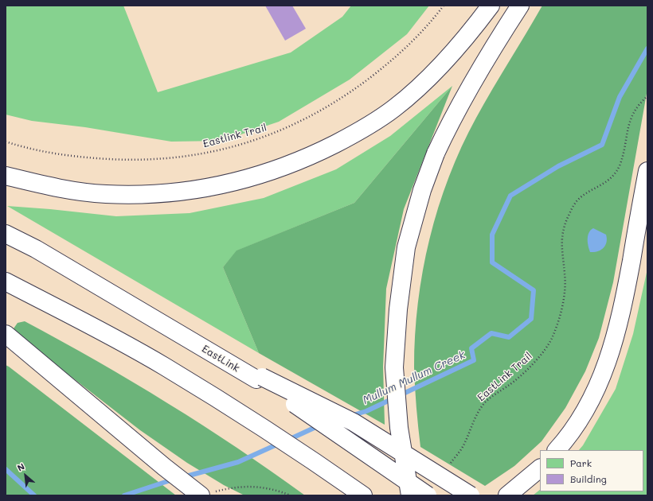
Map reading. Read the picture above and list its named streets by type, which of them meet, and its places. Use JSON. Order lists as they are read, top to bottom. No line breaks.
{"streets":{"highway":["EastLink"],"path":["Eastlink Trail","EastLink Trail"]},"water":["Mullum Mullum Creek"],"legend":["Park","Building"],"north":"top left"}
